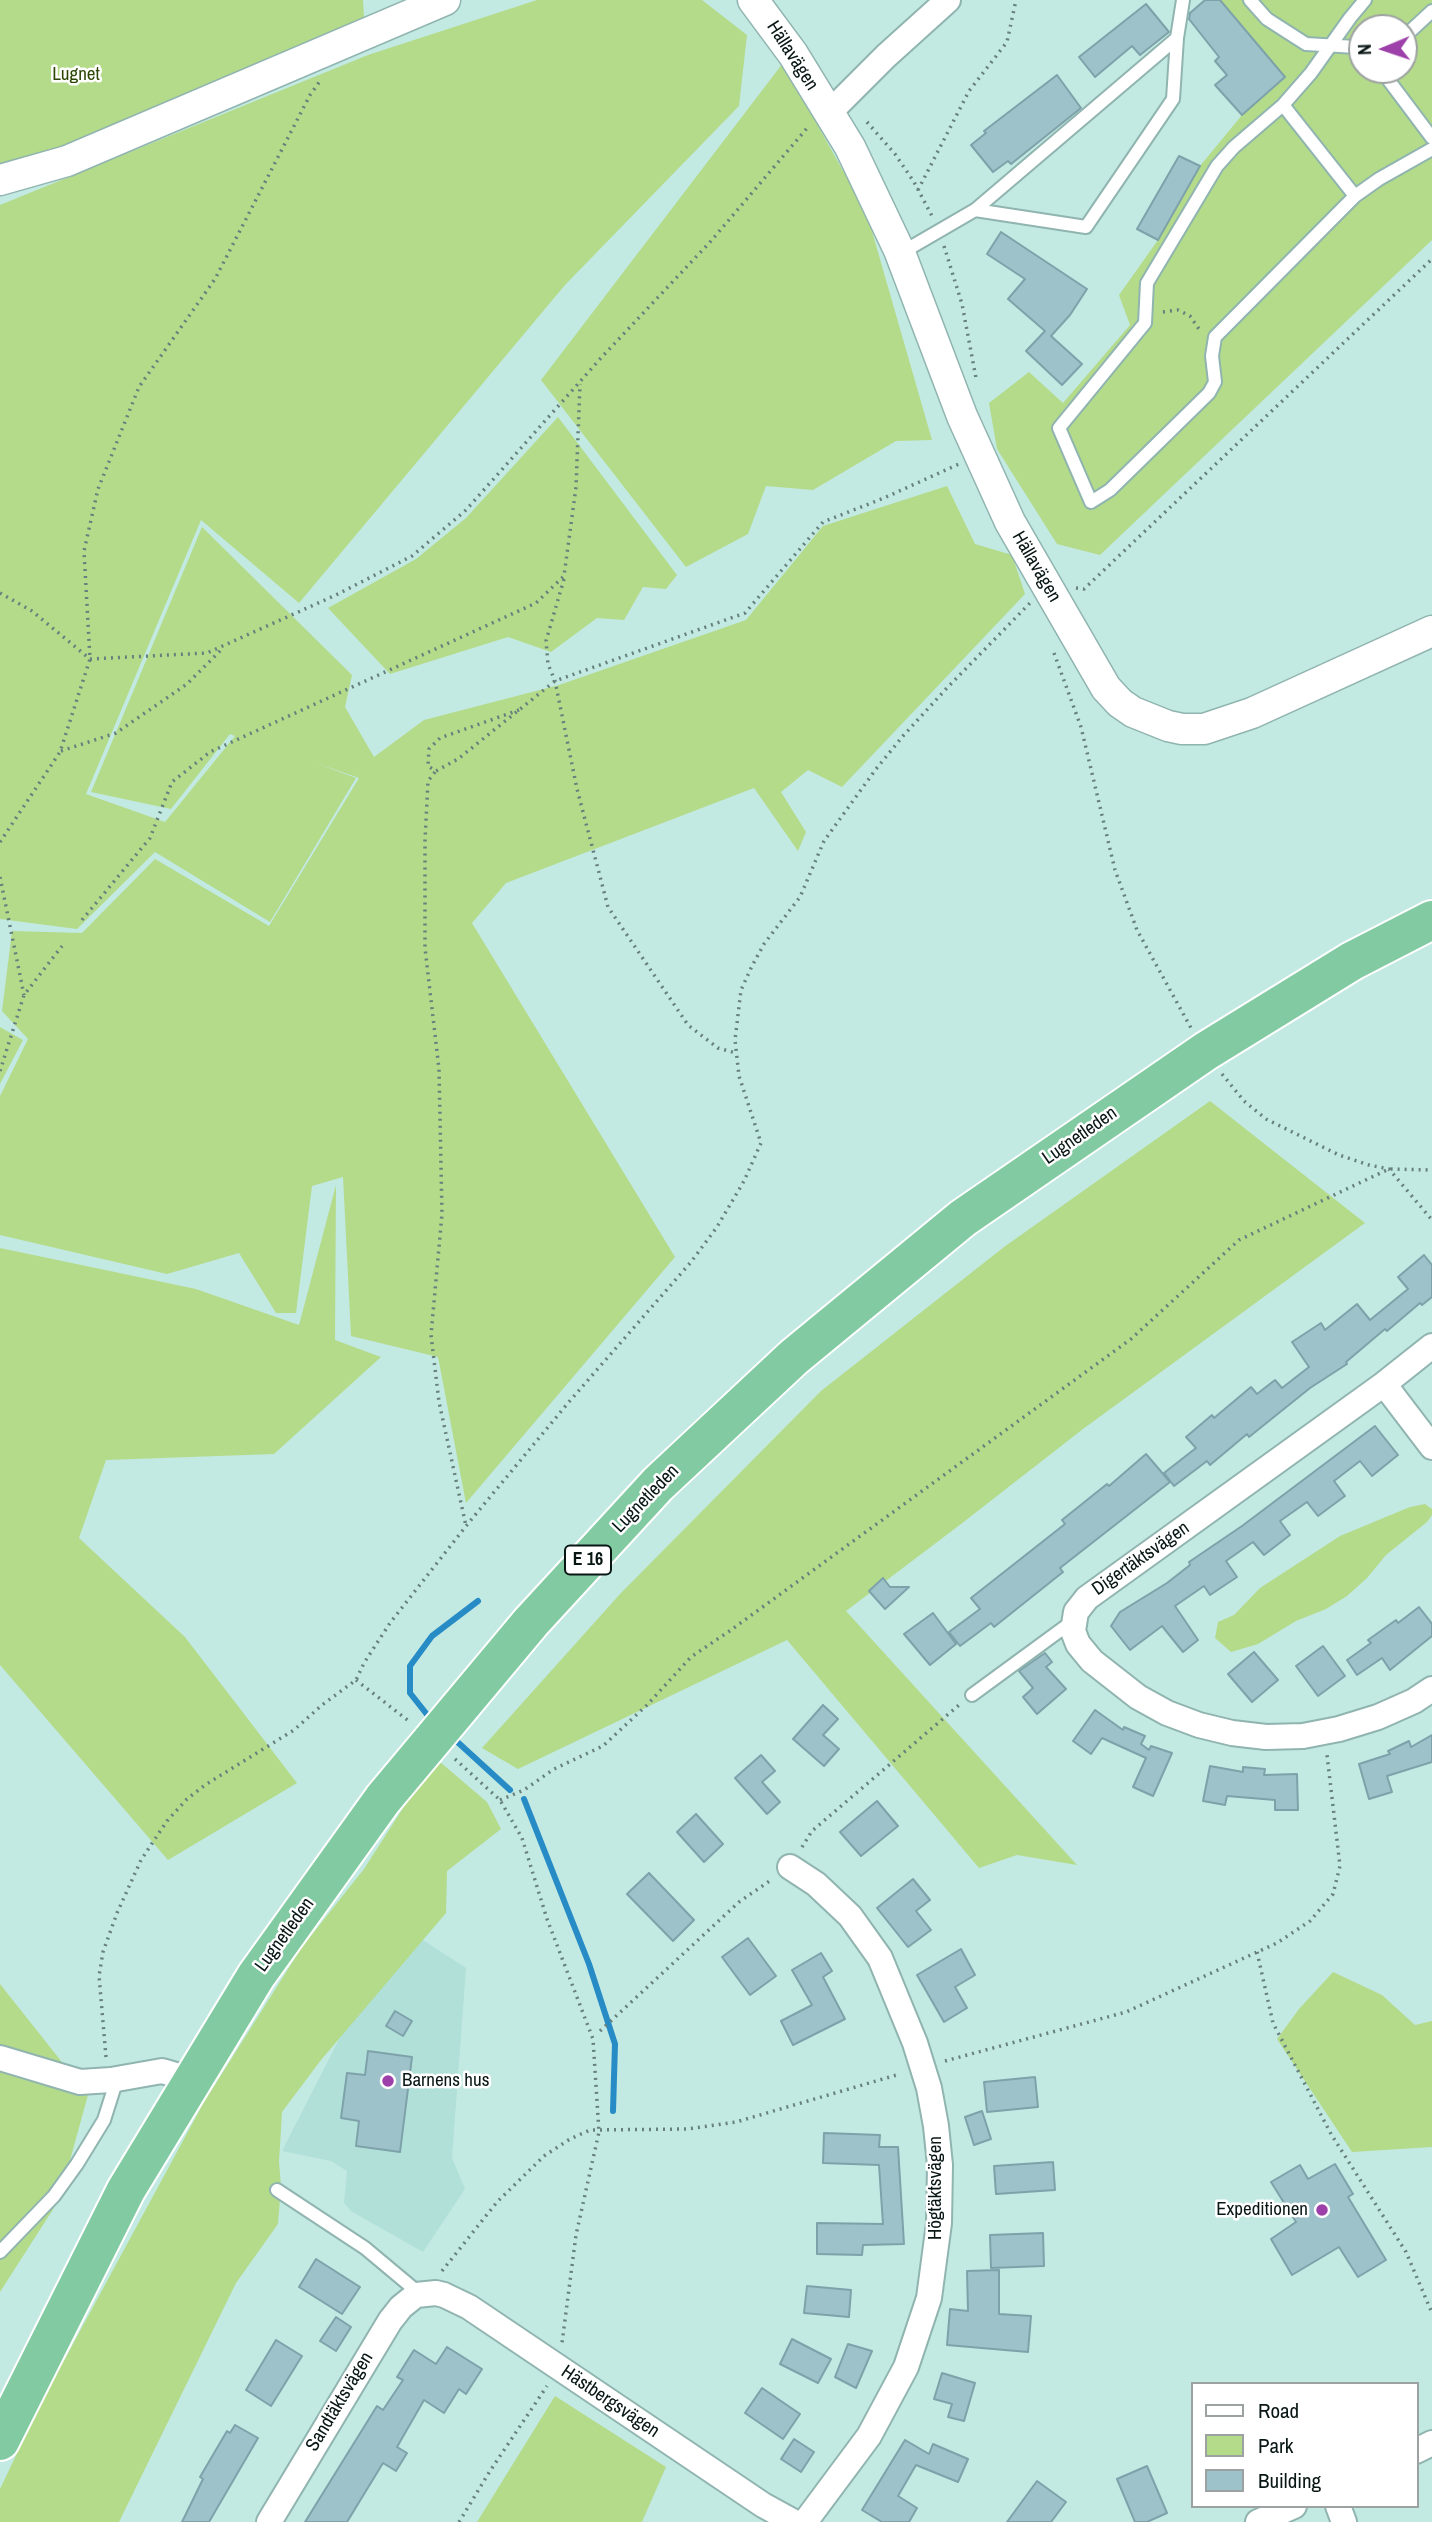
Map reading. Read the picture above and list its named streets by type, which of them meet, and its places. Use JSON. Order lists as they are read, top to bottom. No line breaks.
{"streets":{"highway":["Lugnetleden","E 16"],"street":["Hällavägen","Digertäktsvägen","Högtäktsvägen","Sandtäktsvägen","Hästbergsvägen"]},"crossings":[["Sandtäktsvägen","Hästbergsvägen"]],"parks":["Lugnet"],"places":["Barnens hus","Expeditionen"],"legend":["Road","Park","Building"],"north":"left"}
